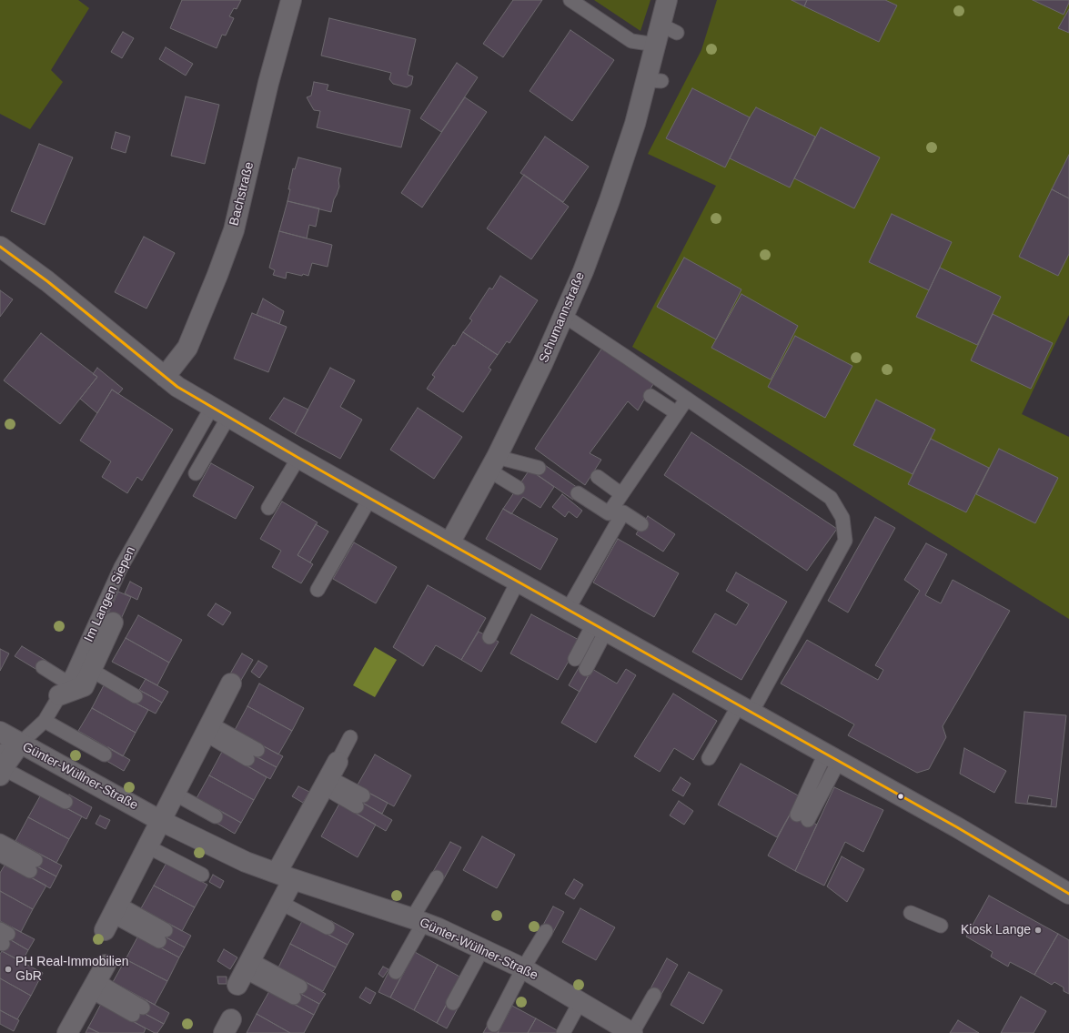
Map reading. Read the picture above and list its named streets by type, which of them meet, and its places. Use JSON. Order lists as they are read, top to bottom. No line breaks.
{"streets":{"street":["Bachstraße","Schumannstraße","Im Langen Siepen","Günter-Wüllner-Straße"]},"crossings":[["Im Langen Siepen","Günter-Wüllner-Straße"]],"places":["Kiosk Lange","PH Real-Immobilien GbR"]}
